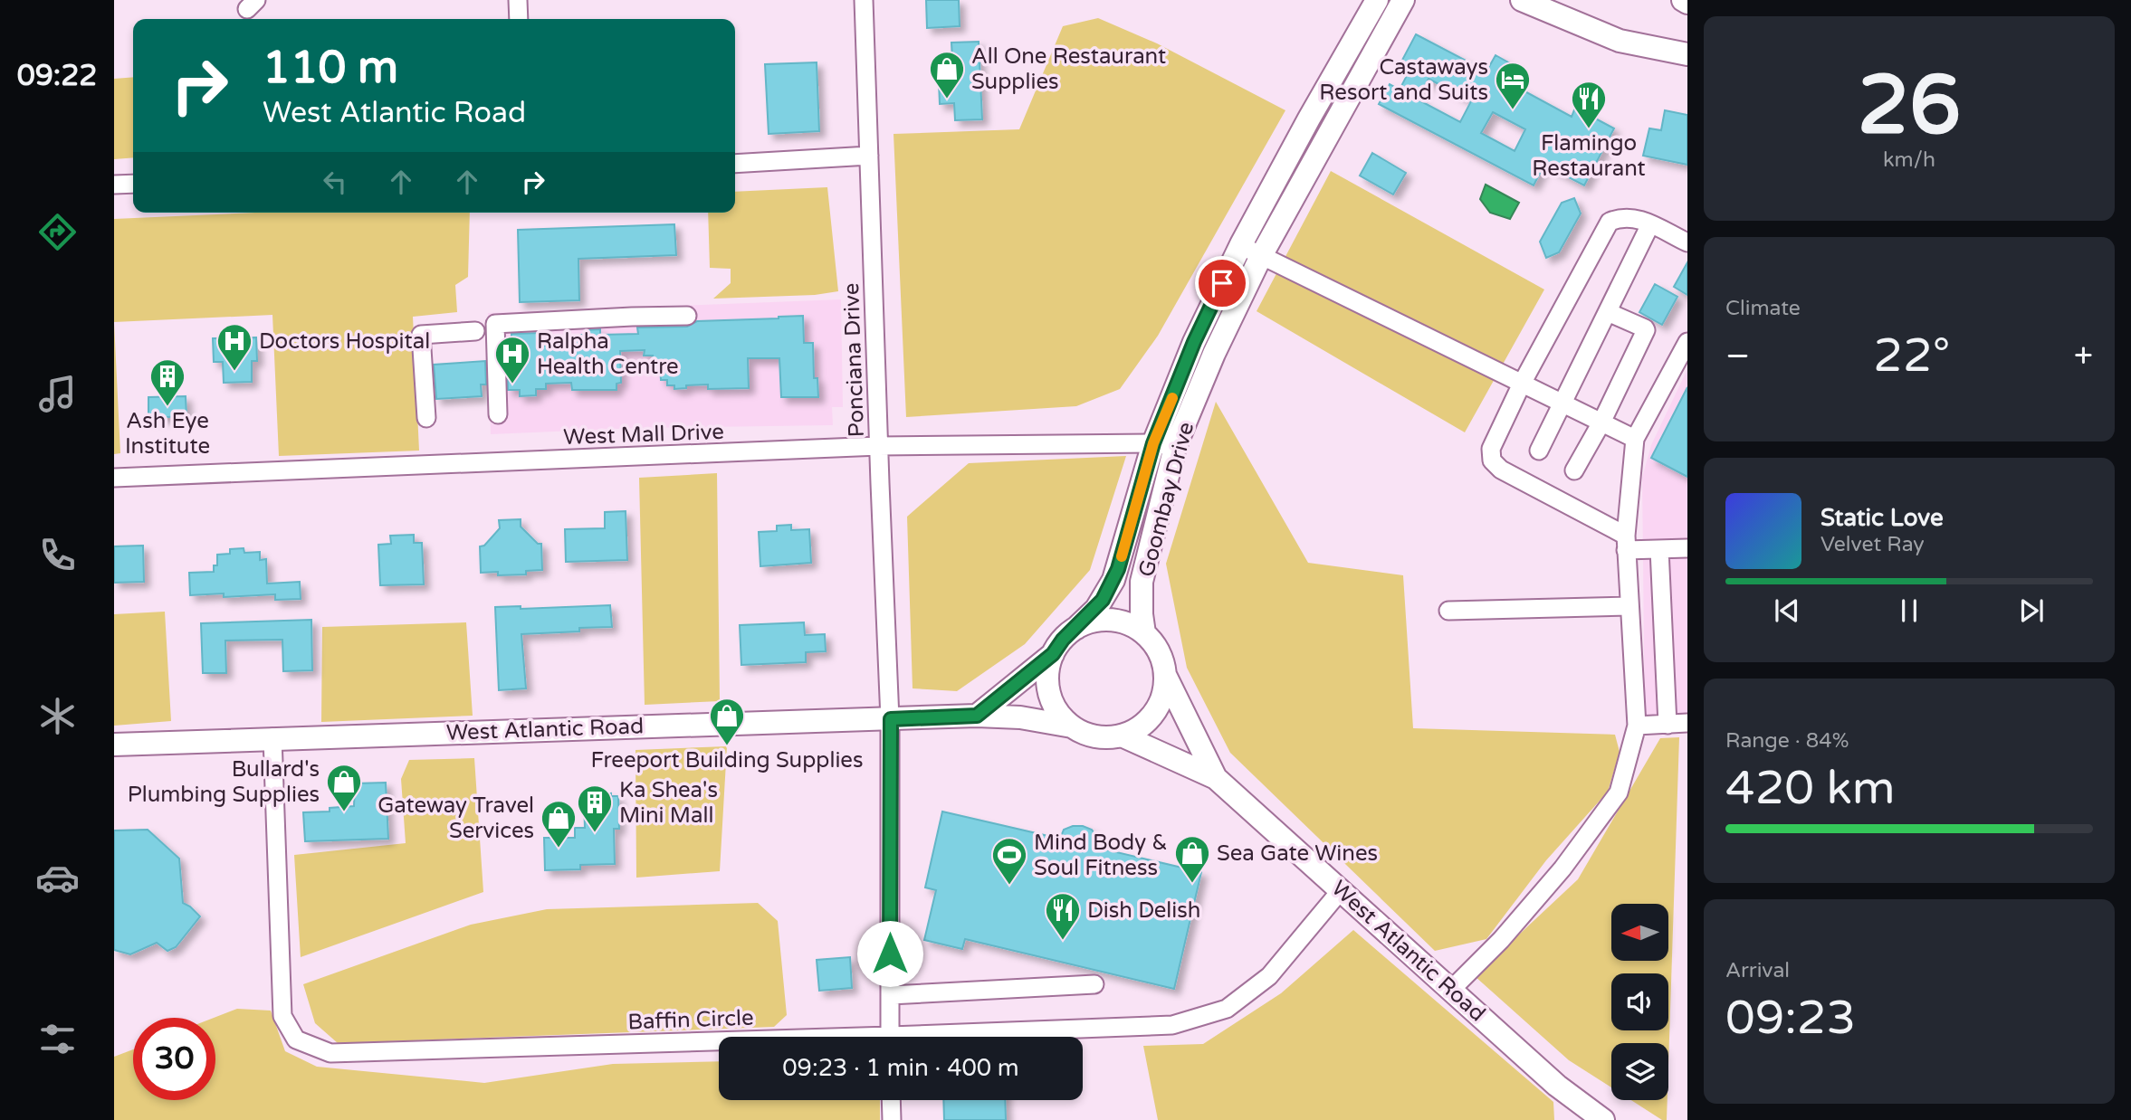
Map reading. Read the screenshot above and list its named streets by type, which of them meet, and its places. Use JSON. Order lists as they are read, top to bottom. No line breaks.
{"streets":{"main road":["Goombay Drive","West Atlantic Road"],"street":["Ponciana Drive","West Mall Drive","Baffin Circle"]},"crossings":[["Ponciana Drive","West Mall Drive"],["Ponciana Drive","West Atlantic Road"],["West Mall Drive","Goombay Drive"],["Goombay Drive","West Atlantic Road"],["West Atlantic Road","Baffin Circle"]],"places":{"shop":["All One Restaurant Supplies","Freeport Building Supplies","Bullard's Plumbing Supplies","Gateway Travel Services","Sea Gate Wines"],"hotel":["Castaways Resort and Suits"],"restaurant":["Flamingo Restaurant","Dish Delish"],"hospital":["Doctors Hospital","Ralpha Health Centre"],"building":["Ash Eye Institute","Ka Shea's Mini Mall"],"sports":["Mind Body & Soul Fitness"]},"north":"left","page":{"tabs":"09:22","tile":[["26","km/h"],"Climate",["Range · 84%","420 km"],["Arrival","09:23"]],"turn":["110 m","West Atlantic Road"],"heat":["−","22°","+"],"song":["Static Love","Velvet Ray"],"limit":"30","trip":"09:23 · 1 min · 400 m"}}
